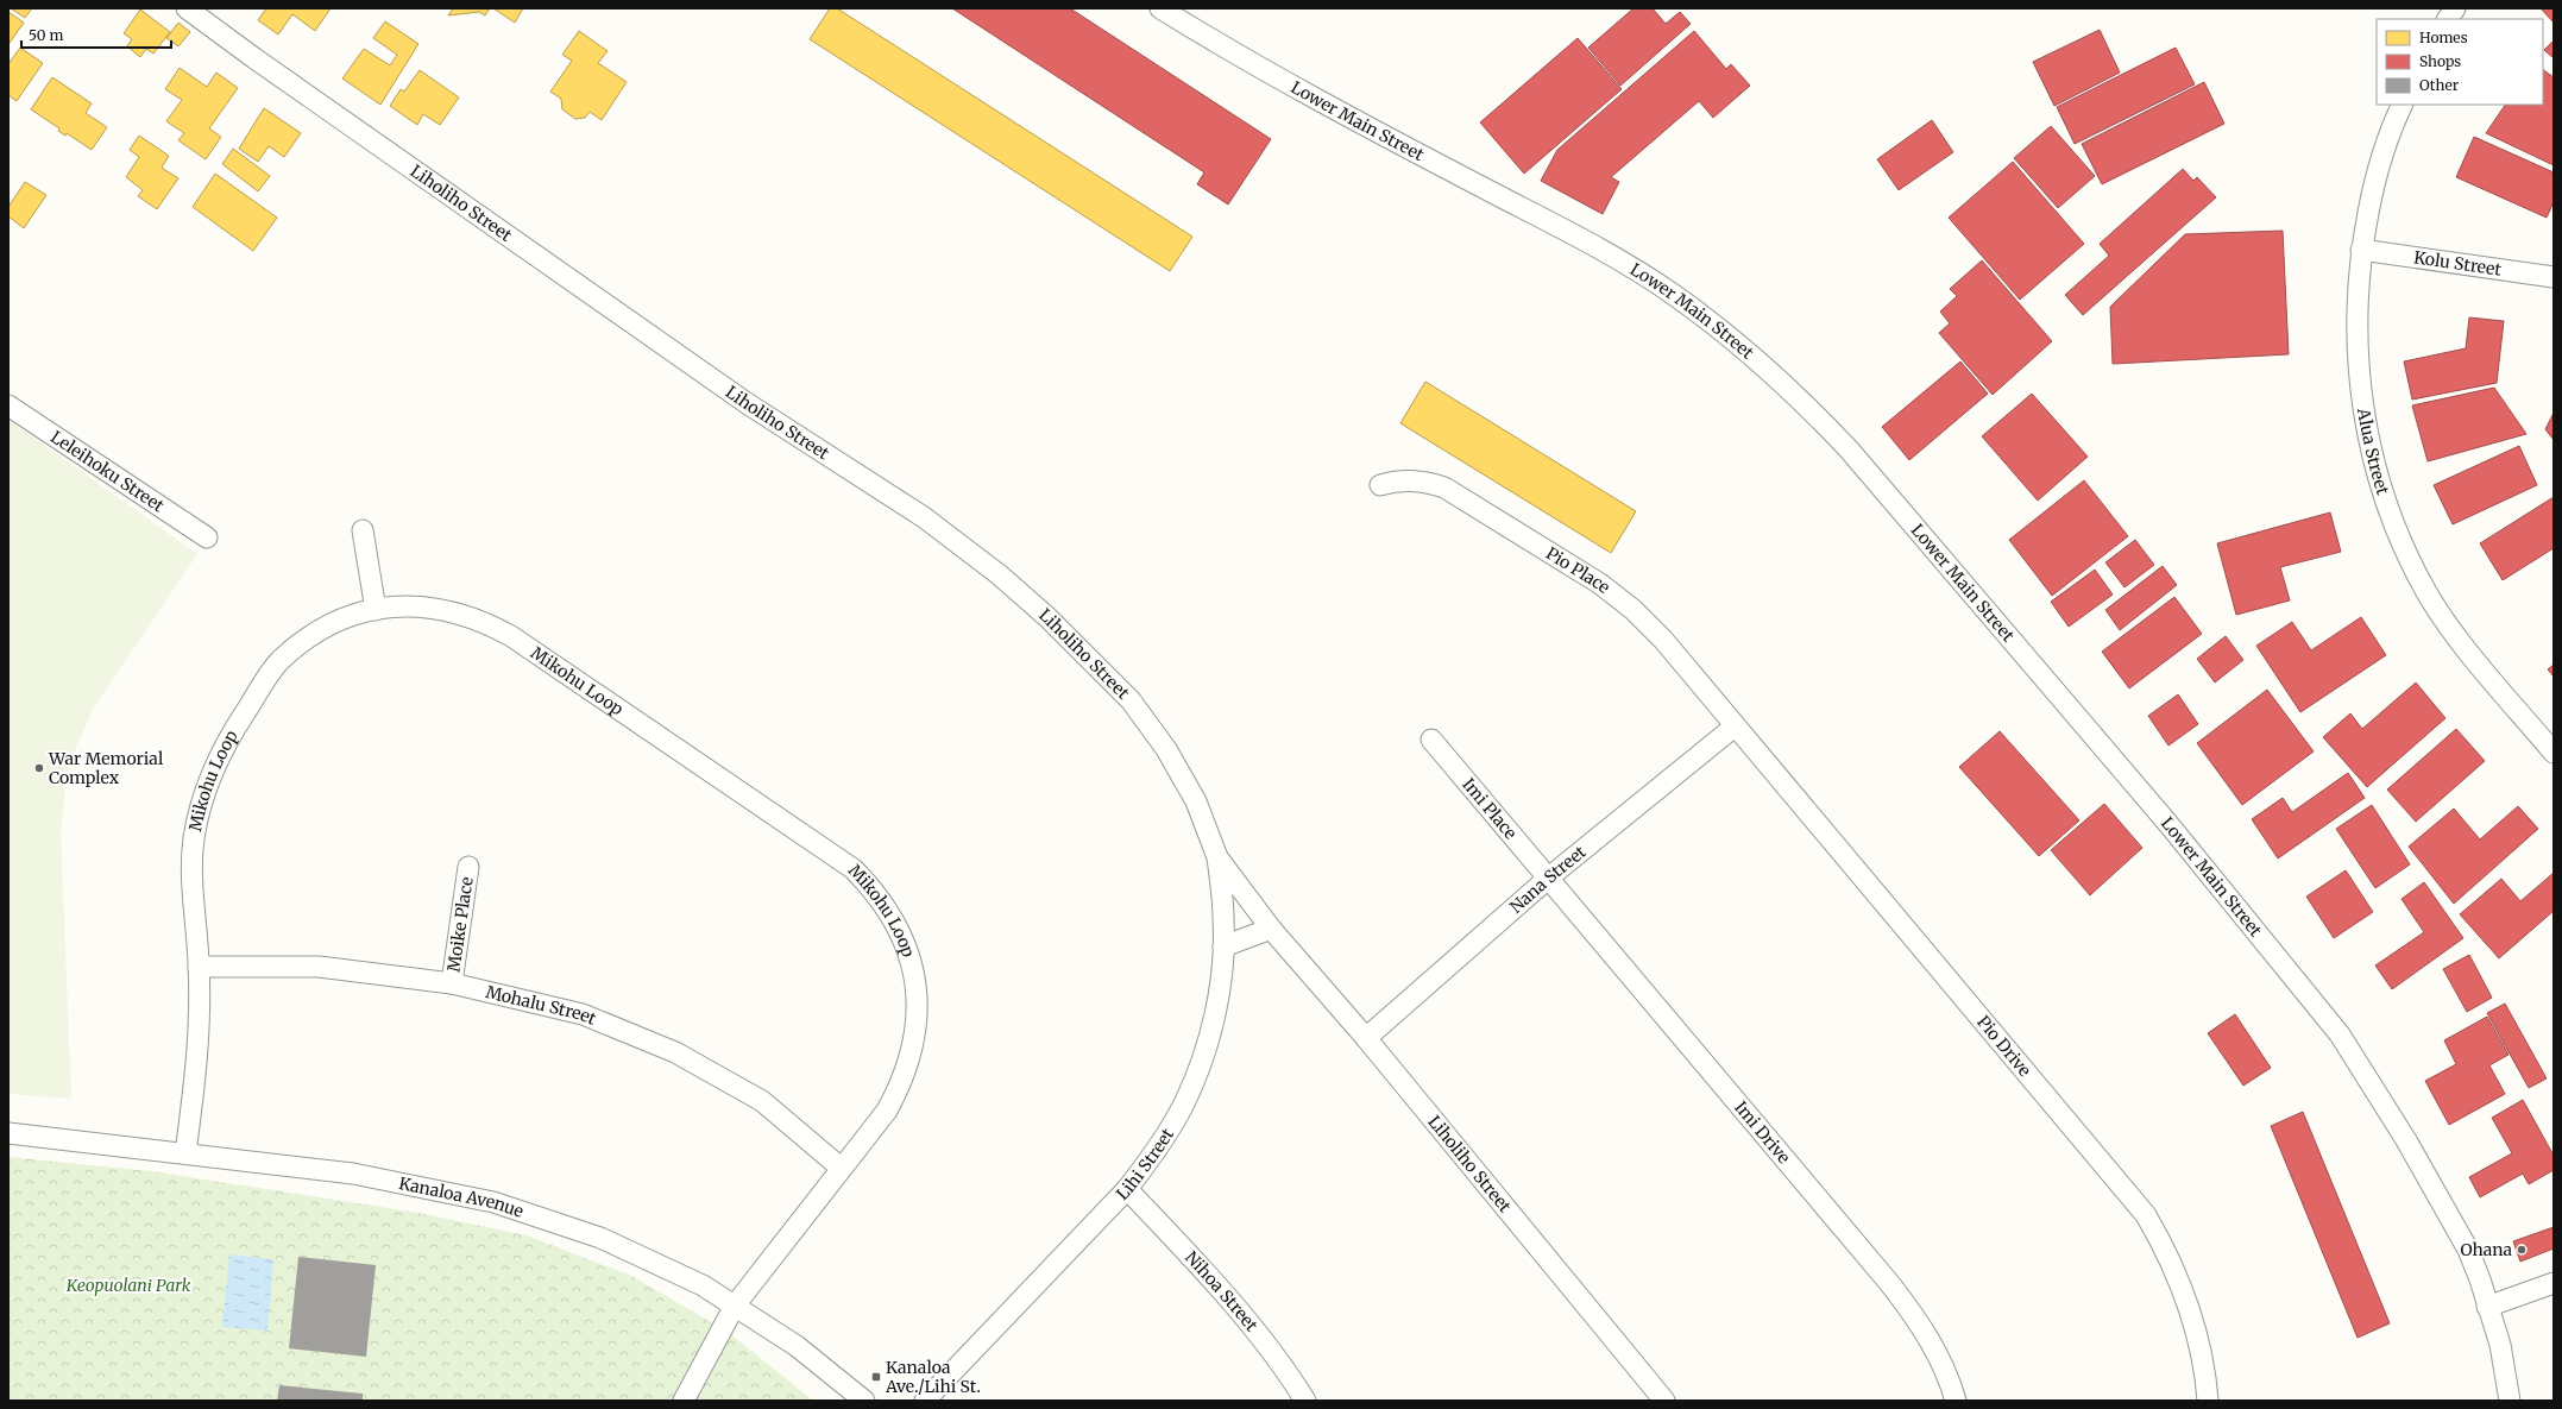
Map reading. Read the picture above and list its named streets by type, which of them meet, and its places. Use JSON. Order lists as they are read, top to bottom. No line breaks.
{"streets":{"street":["Lower Main Street","Liholiho Street","Kolu Street","Alua Street","Leleihoku Street","Pio Place","Mikohu Loop","Imi Place","Nana Street","Moike Place","Mohalu Street","Pio Drive","Imi Drive","Lihi Street","Kanaloa Avenue","Nihoa Street"]},"crossings":[["Liholiho Street","Nana Street"],["Liholiho Street","Lihi Street"],["Kolu Street","Alua Street"],["Pio Place","Nana Street"],["Pio Place","Pio Drive"],["Mikohu Loop","Mohalu Street"],["Mikohu Loop","Kanaloa Avenue"],["Imi Place","Nana Street"],["Imi Place","Imi Drive"],["Nana Street","Pio Drive"],["Nana Street","Imi Drive"],["Moike Place","Mohalu Street"],["Lihi Street","Nihoa Street"]],"parks":["Keopuolani Park"],"places":{"other":["War Memorial Complex","Ohana"],"transit":["Kanaloa Ave./Lihi St."]},"legend":["Homes","Shops","Other"],"scale_bar":"50 m"}
